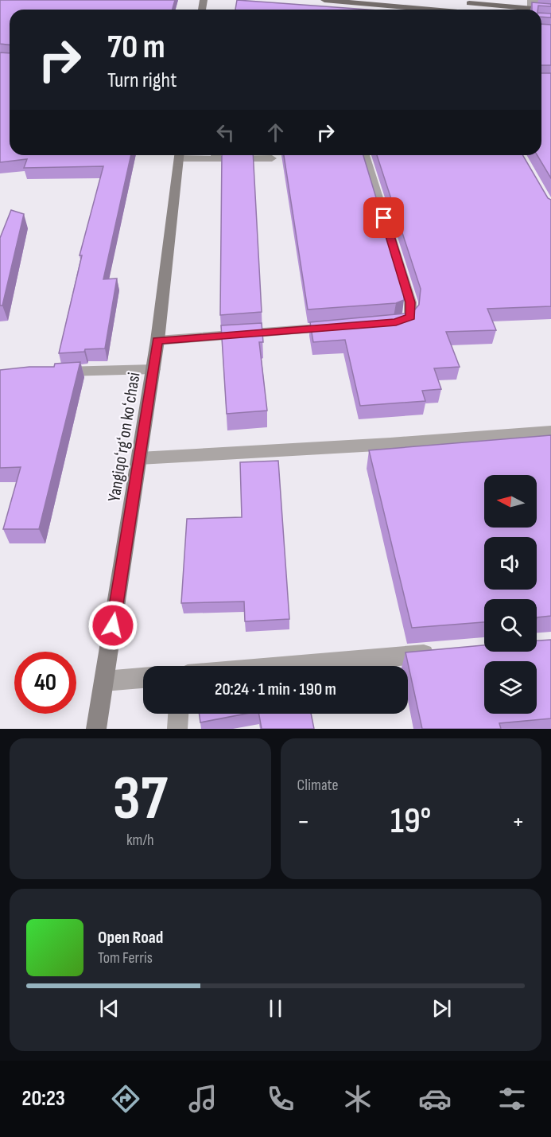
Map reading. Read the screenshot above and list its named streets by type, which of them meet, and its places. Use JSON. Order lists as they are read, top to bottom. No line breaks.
{"streets":{"street":["Yangiqoʻrgʻon koʻchasi"]},"north":"left","page":{"turn":["70 m","Turn right"],"limit":"40","trip":"20:24 · 1 min · 190 m","tile":[["37","km/h"],"Climate"],"heat":["−","19°","+"],"song":["Open Road","Tom Ferris"],"tabs":"20:23"}}
